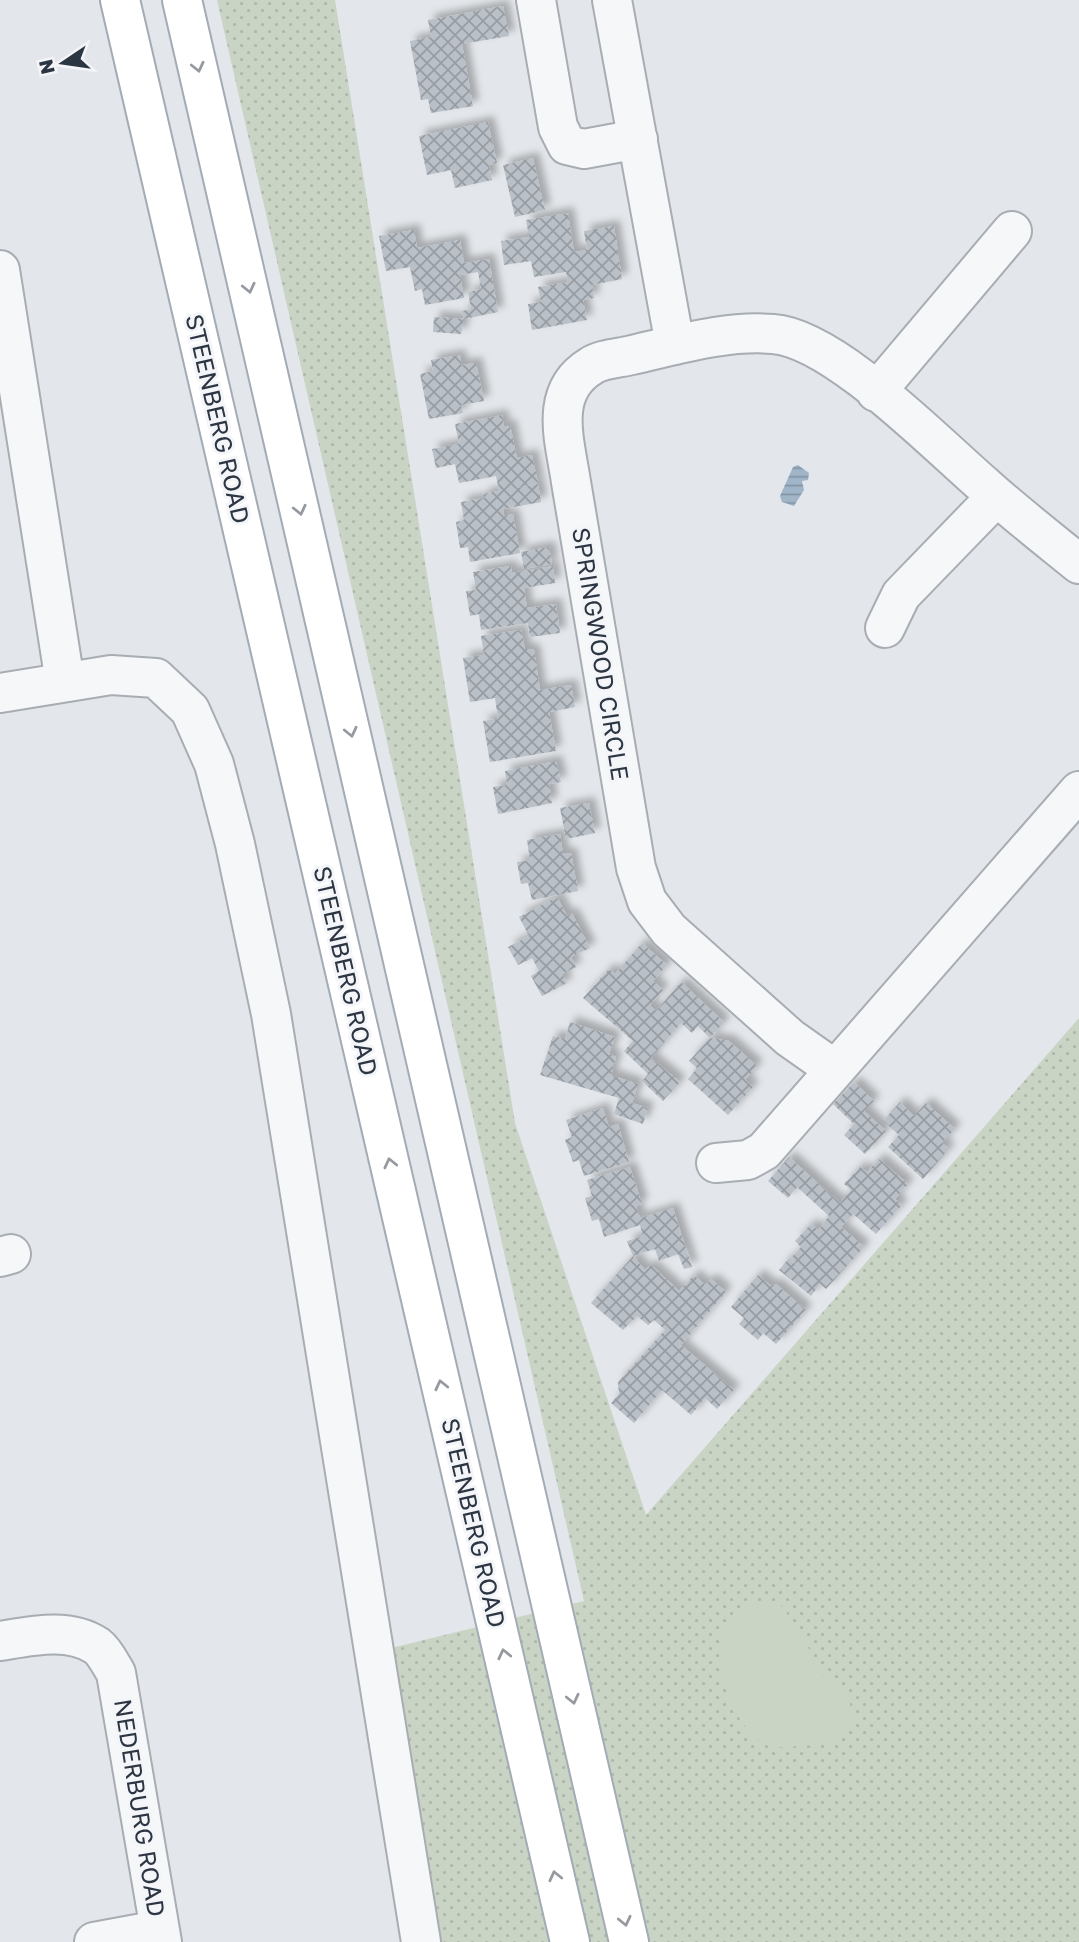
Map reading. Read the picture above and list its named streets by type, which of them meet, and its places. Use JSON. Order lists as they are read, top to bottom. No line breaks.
{"streets":{"main road":["STEENBERG ROAD"],"street":["SPRINGWOOD CIRCLE","NEDERBURG ROAD"]},"north":"left"}
